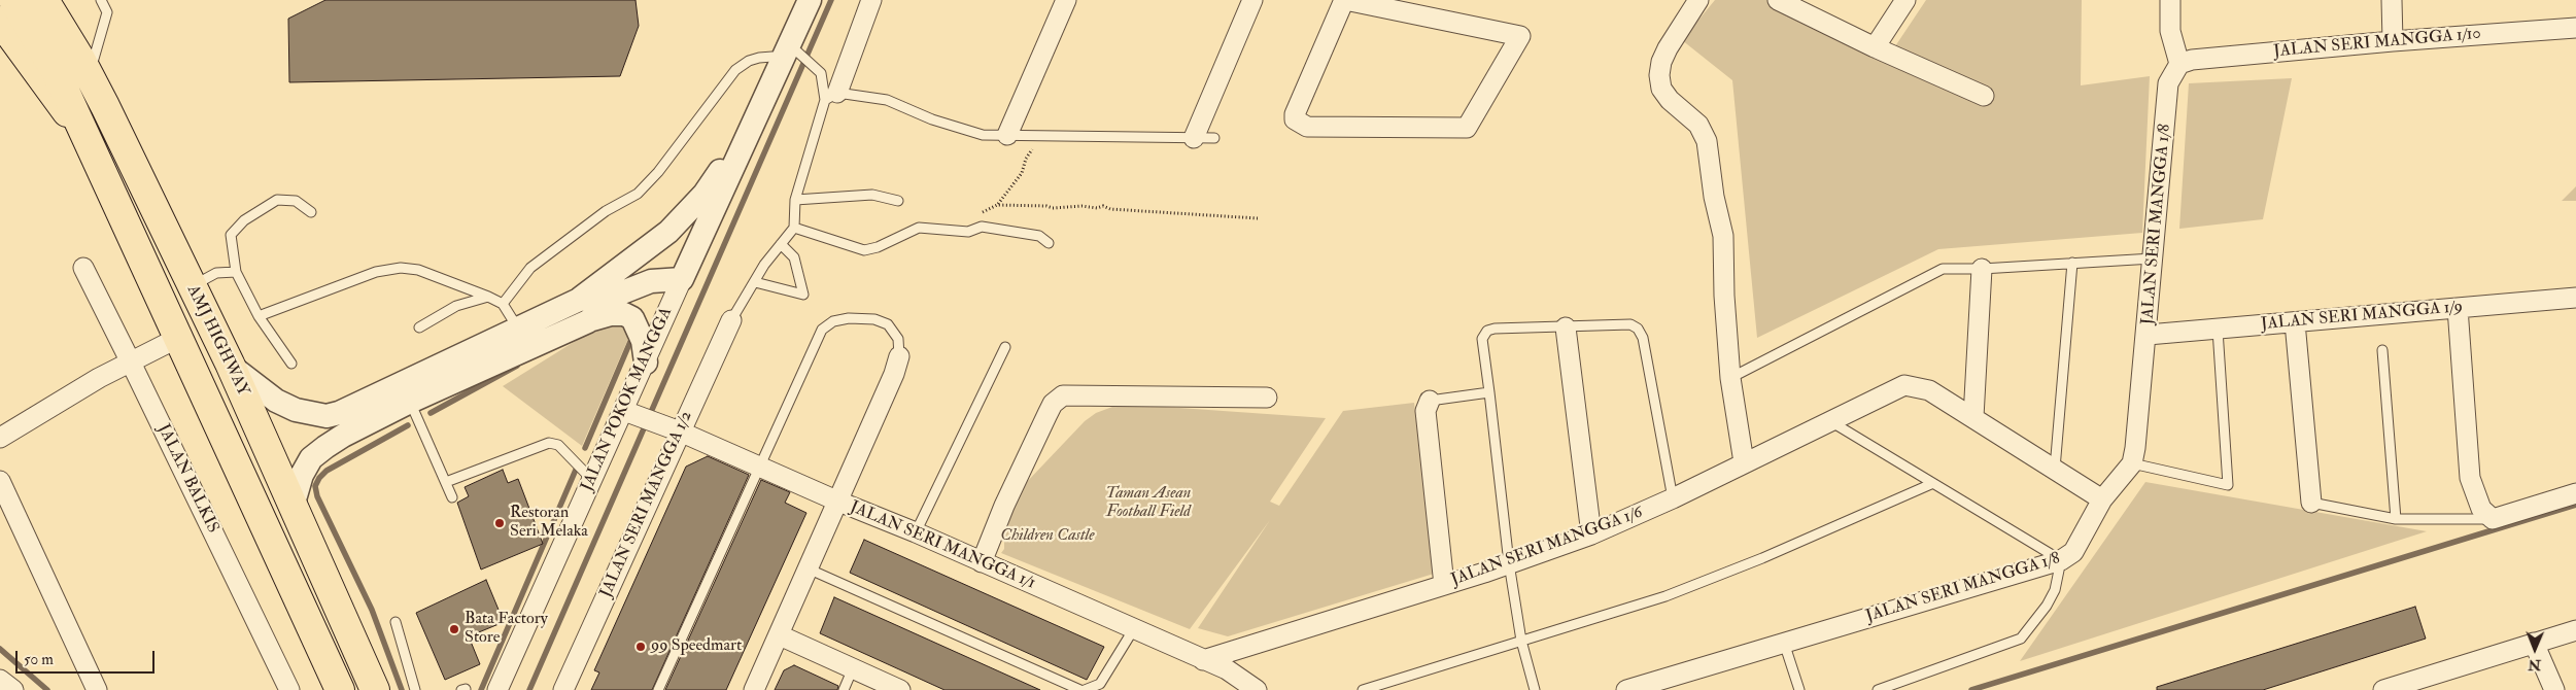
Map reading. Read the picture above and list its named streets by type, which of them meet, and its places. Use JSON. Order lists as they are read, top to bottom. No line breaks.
{"streets":{"main road":["AMJ HIGHWAY"],"street":["JALAN SERI MANGGA 1/10","JALAN SERI MANGGA 1/8","JALAN SERI MANGGA 1/9","JALAN POKOK MANGGA","JALAN BALKIS","JALAN SERI MANGGA 1/2","JALAN SERI MANGGA 1/1","JALAN SERI MANGGA 1/6"]},"crossings":[["JALAN SERI MANGGA 1/10","JALAN SERI MANGGA 1/8"],["JALAN SERI MANGGA 1/8","JALAN SERI MANGGA 1/9"],["AMJ HIGHWAY","JALAN POKOK MANGGA"],["JALAN POKOK MANGGA","JALAN SERI MANGGA 1/1"],["JALAN SERI MANGGA 1/2","JALAN SERI MANGGA 1/1"],["JALAN SERI MANGGA 1/1","JALAN SERI MANGGA 1/6"]],"parks":["Taman Asean Football Field","Children Castle"],"places":["Restoran Seri Melaka","Bata Factory Store","99 Speedmart"],"scale_bar":"50 m","north":"bottom"}
